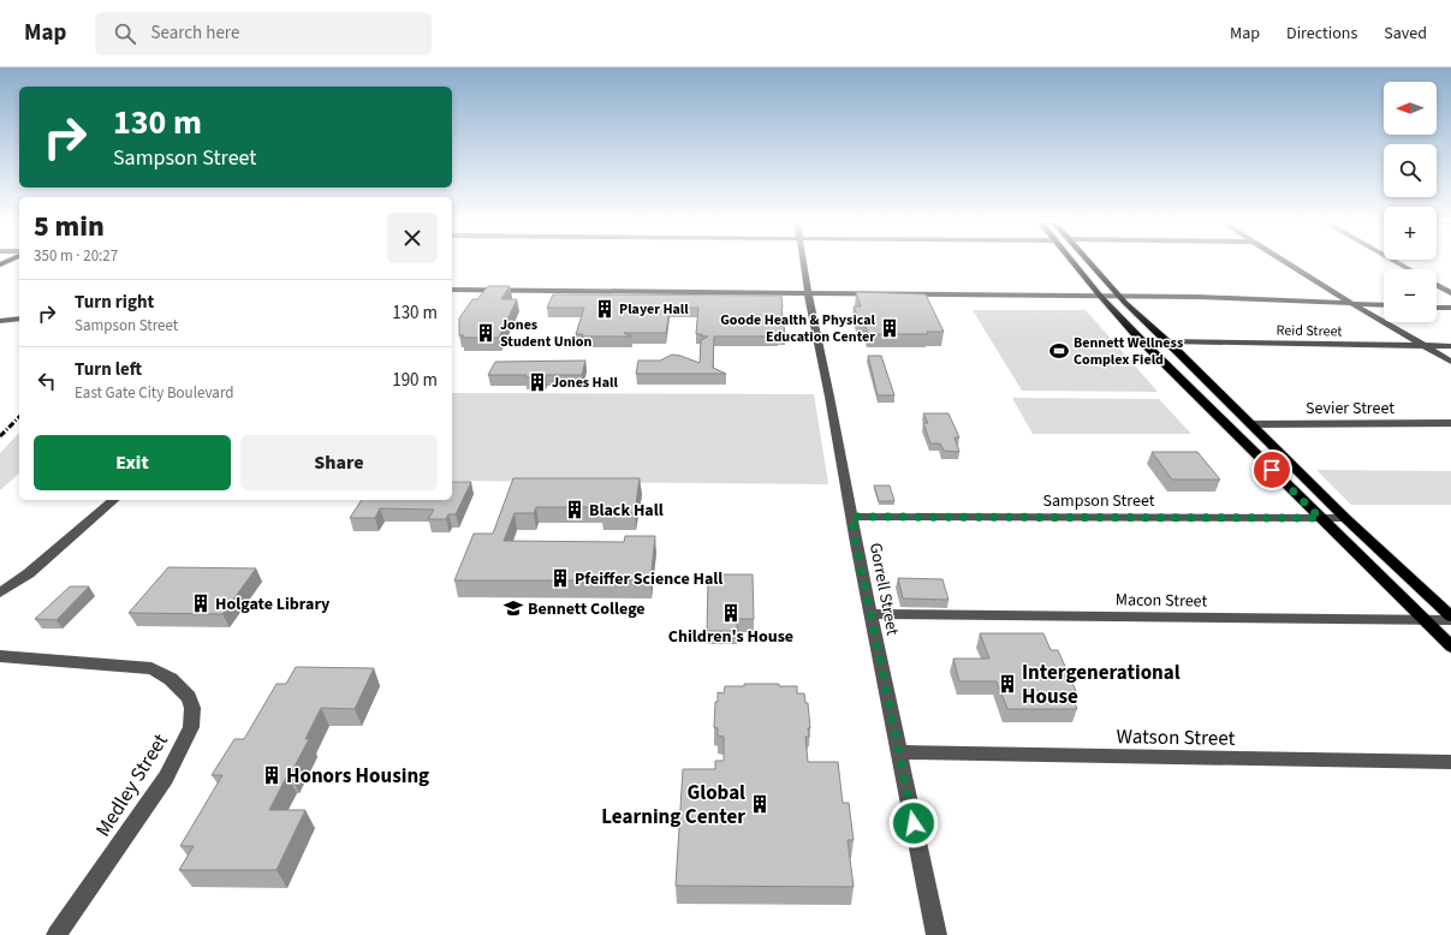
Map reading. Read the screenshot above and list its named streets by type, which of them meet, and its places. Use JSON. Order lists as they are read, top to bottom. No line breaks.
{"streets":{"street":["Reid Street","Sevier Street","Sampson Street","Gorrell Street","Macon Street","Watson Street","Medley Street"]},"crossings":[["Sampson Street","Gorrell Street"],["Gorrell Street","Macon Street"],["Gorrell Street","Watson Street"]],"places":{"building":["Player Hall","Goode Health & Physical Education Center","Jones Student Union","Jones Hall","Black Hall","Pfeiffer Science Hall","Holgate Library","Children's House","Intergenerational House","Honors Housing","Global Learning Center"],"sports":["Bennett Wellness Complex Field"],"school or university":["Bennett College"]},"north":"left","page":{"header":"Map","search":"Search here","nav":["Map","Directions","Saved"],"map_buttons":["+","−"],"turn":["130 m","Sampson Street"],"heading":["5 min","350 m · 20:27"],"list":[{"name":"Turn right","note":"Sampson Street","value":"130 m"},{"name":"Turn left","note":"East Gate City Boulevard","value":"190 m"}],"buttons":["Exit","Share"]}}
